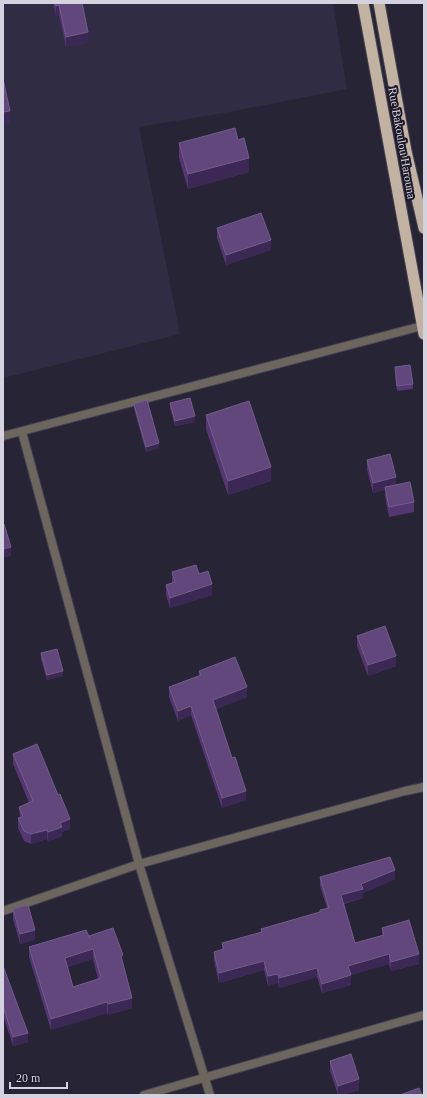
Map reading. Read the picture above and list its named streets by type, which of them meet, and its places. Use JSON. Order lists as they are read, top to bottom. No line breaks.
{"streets":{"highway":["Rue Bakoulou Harouna"]},"scale_bar":"20 m"}
